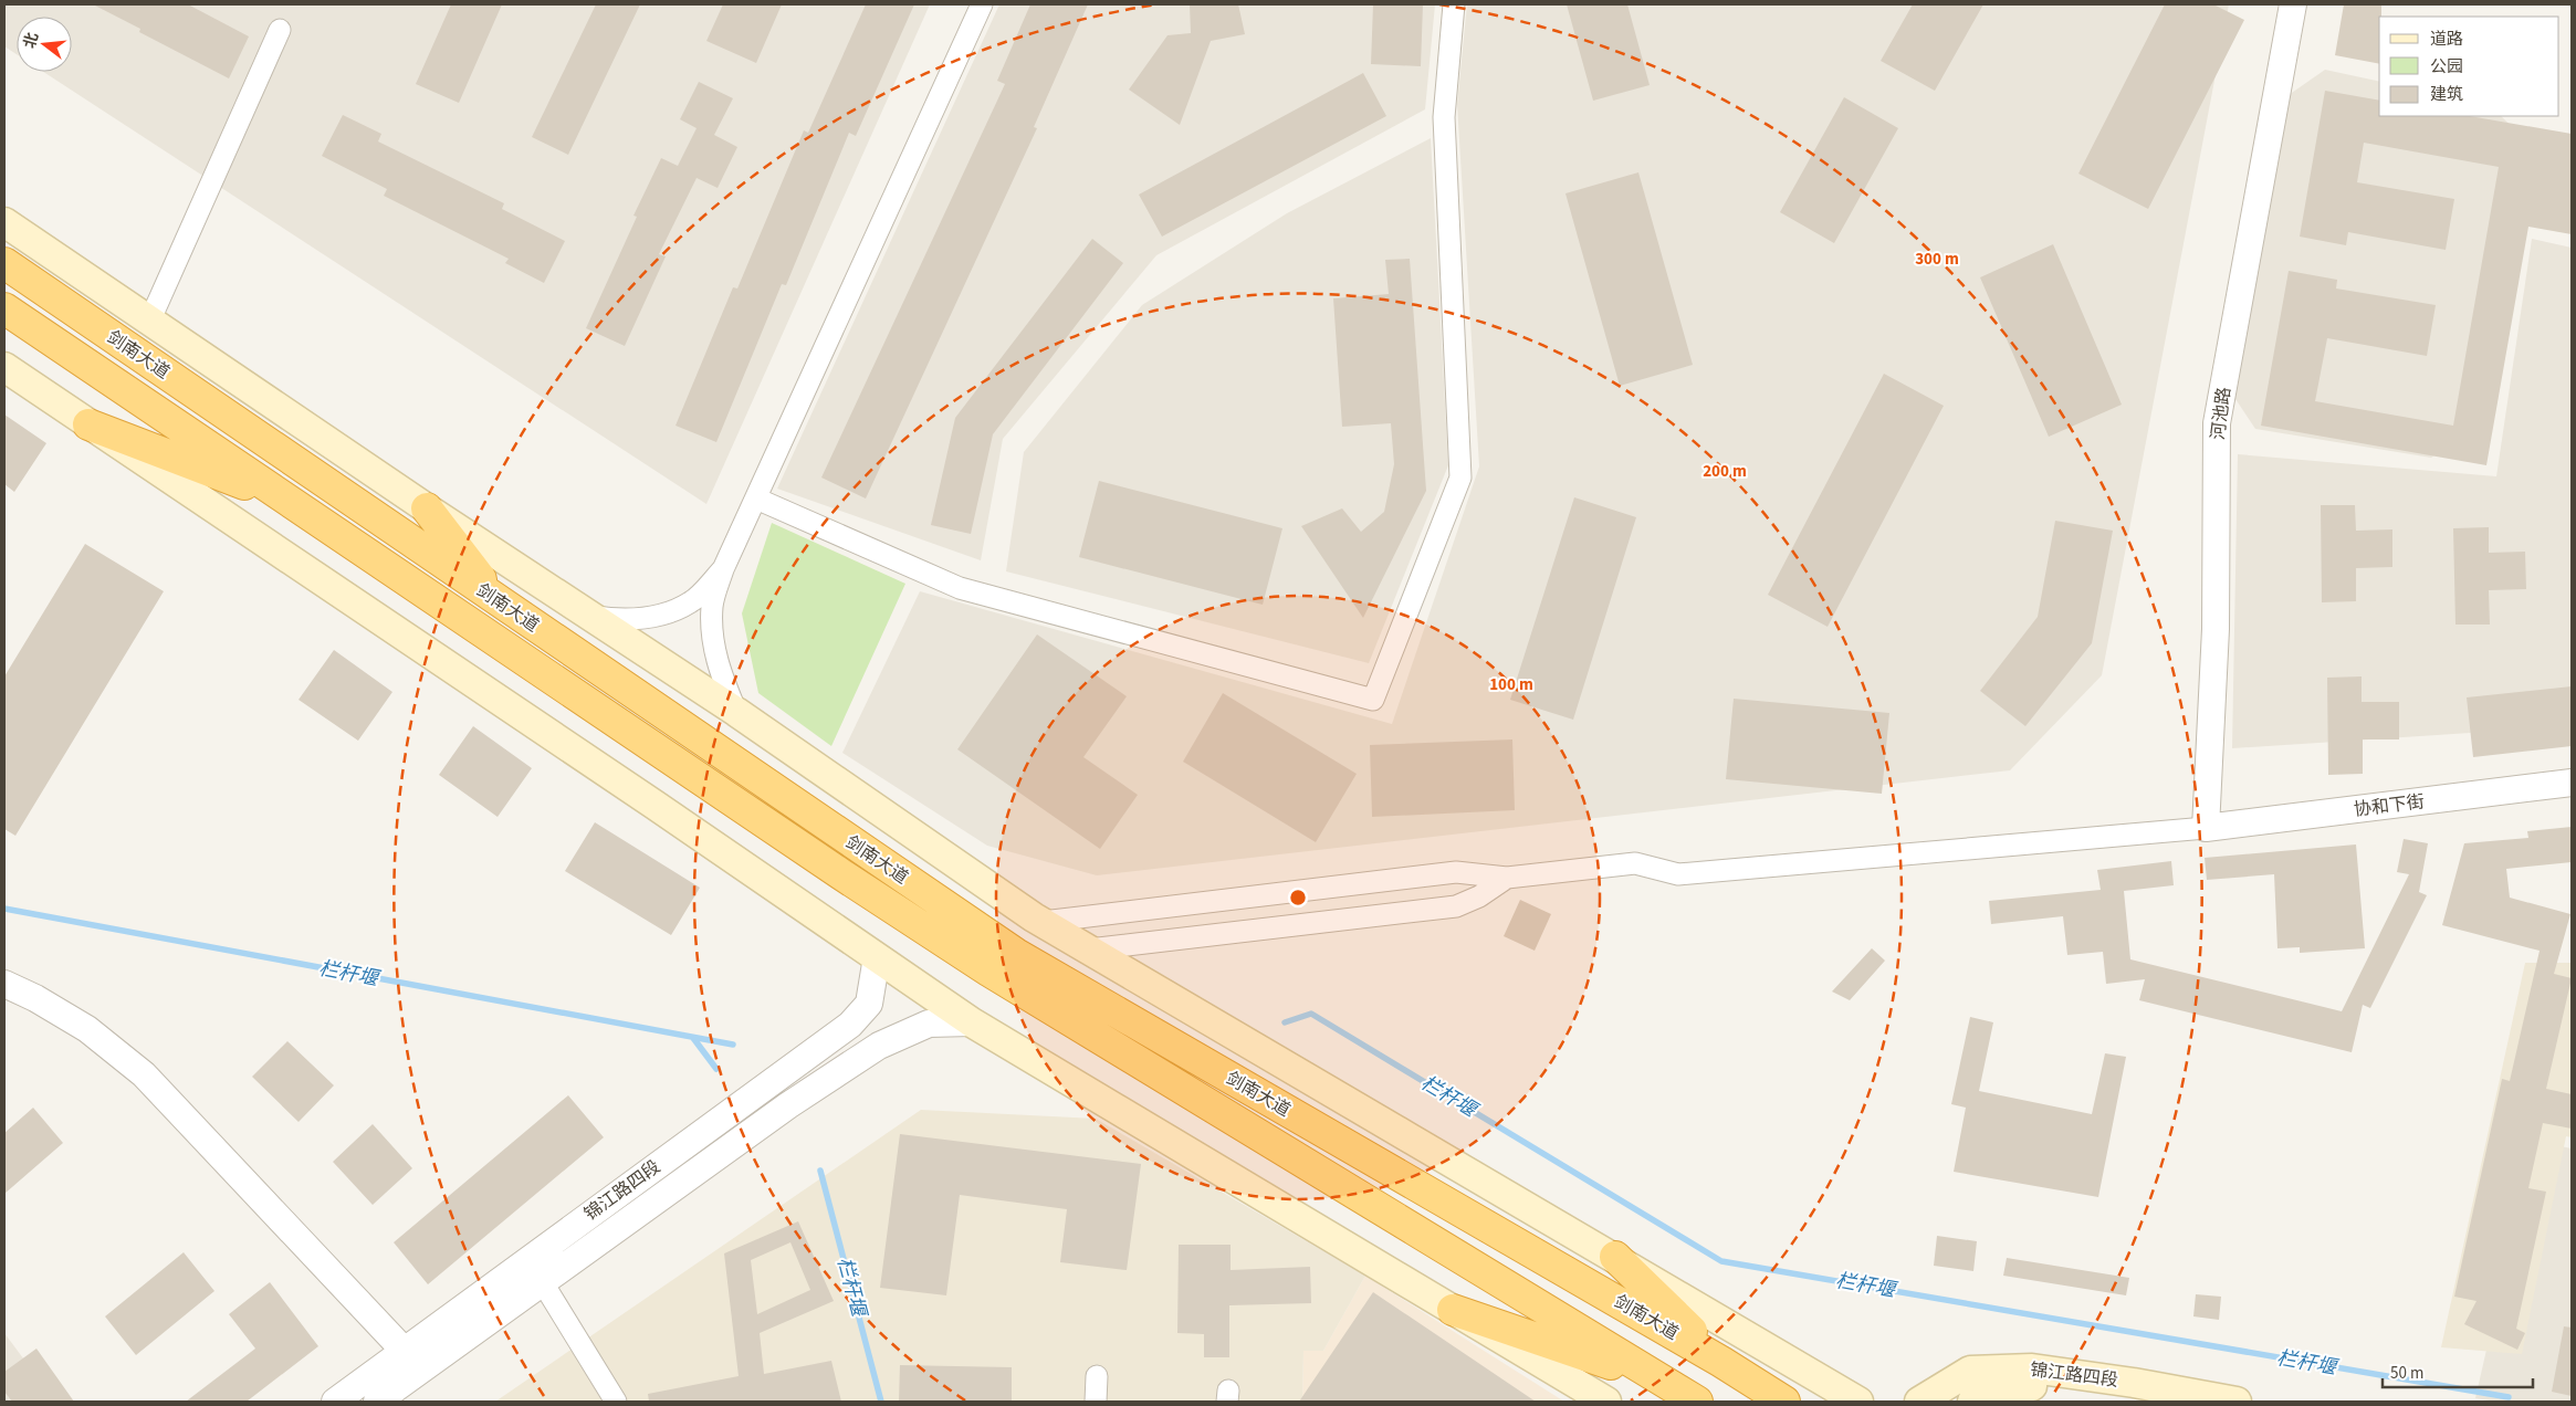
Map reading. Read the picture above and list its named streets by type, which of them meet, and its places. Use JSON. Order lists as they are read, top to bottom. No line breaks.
{"streets":{"highway":["剑南大道"],"main road":["锦江路四段"],"street":["河池路","协和下街"]},"crossings":[["河池路","协和下街"]],"water":["栏杆堰"],"legend":["道路","公园","建筑"],"scale_bar":"50 m","north":"left","rings":["300 m","200 m","100 m"]}
